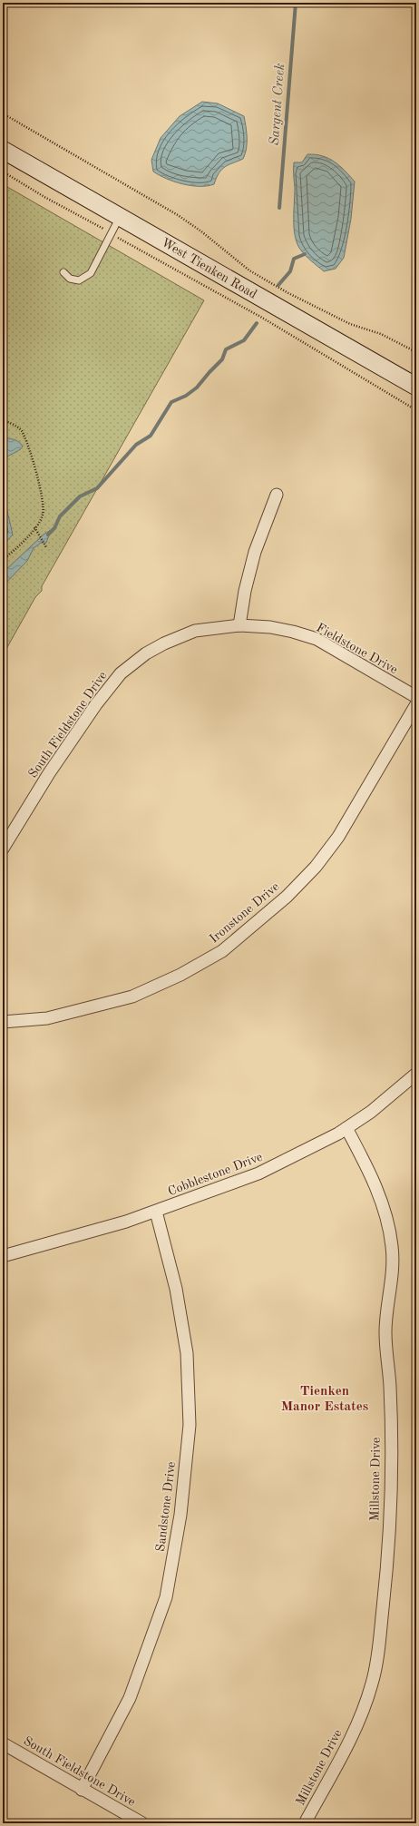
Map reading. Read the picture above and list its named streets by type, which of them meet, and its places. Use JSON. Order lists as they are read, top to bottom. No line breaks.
{"streets":{"street":["West Tienken Road","Fieldstone Drive","South Fieldstone Drive","Ironstone Drive","Cobblestone Drive","Millstone Drive","Sandstone Drive"]},"crossings":[["Fieldstone Drive","South Fieldstone Drive"],["South Fieldstone Drive","Sandstone Drive"],["Cobblestone Drive","Millstone Drive"],["Cobblestone Drive","Sandstone Drive"]],"districts":["Tienken Manor Estates"],"water":["Sargent Creek"]}
